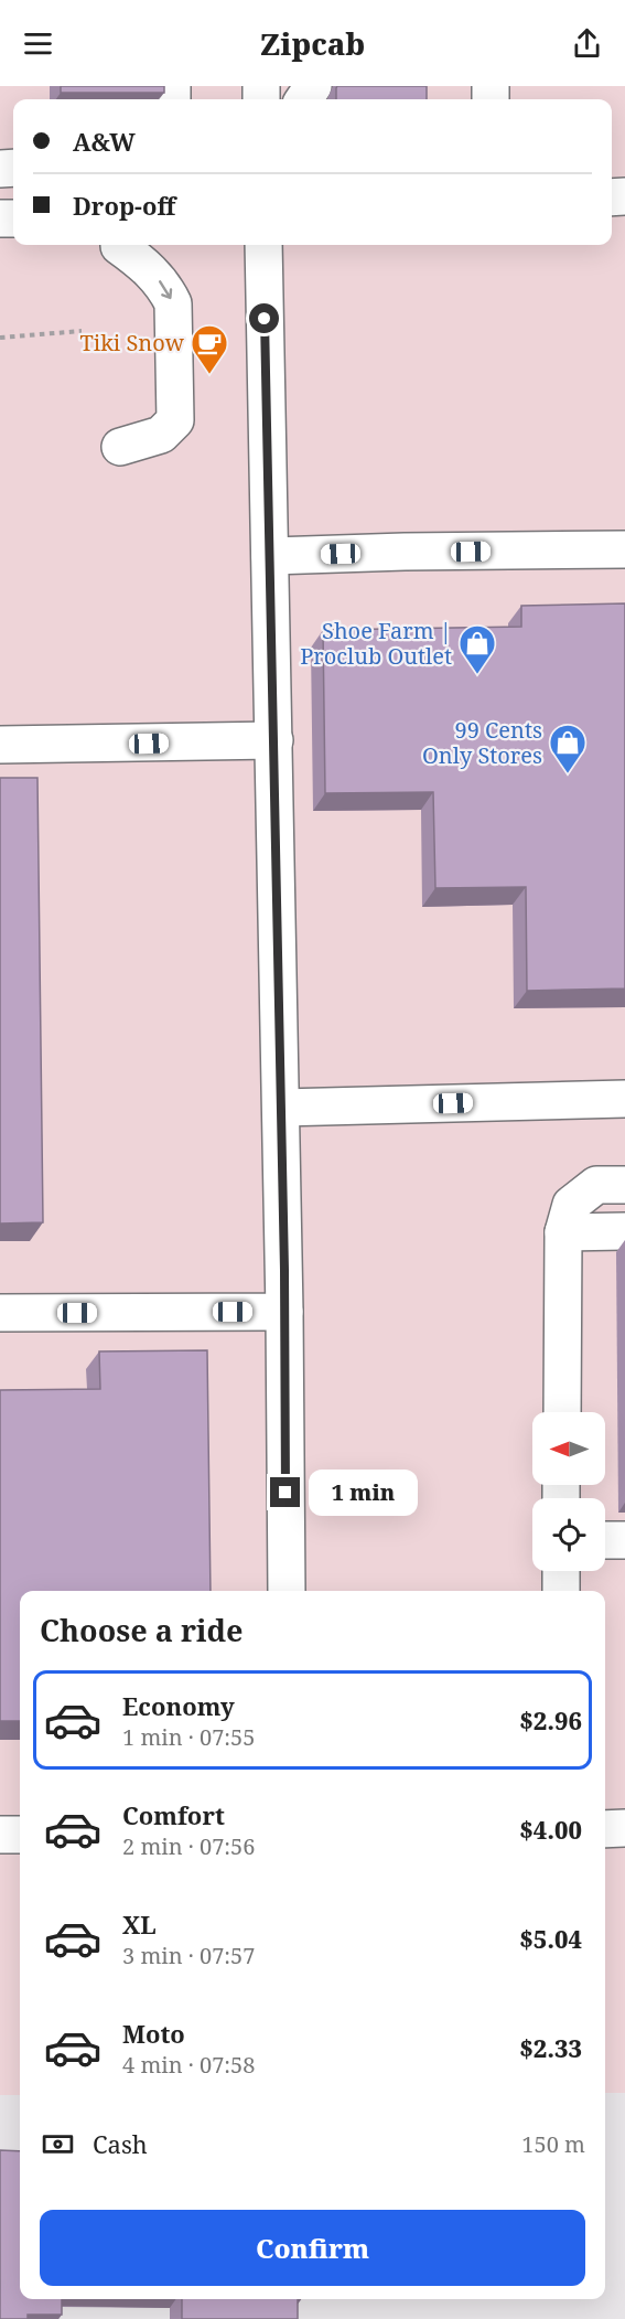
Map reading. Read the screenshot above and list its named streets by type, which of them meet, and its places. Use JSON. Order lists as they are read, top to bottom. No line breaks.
{"places":{"cafe":["Tiki Snow"],"shop":["Shoe Farm | Proclub Outlet","99 Cents Only Stores"]},"north":"left","page":{"header":"Zipcab","banner":["A&W","Drop-off"],"bubble":"1 min","heading":"Choose a ride","list":[{"name":"Economy","note":"1 min · 07:55","value":"$2.96"},{"name":"Comfort","note":"2 min · 07:56","value":"$4.00"},{"name":"XL","note":"3 min · 07:57","value":"$5.04"},{"name":"Moto","note":"4 min · 07:58","value":"$2.33"}],"pay":["Cash","150 m"],"buttons":"Confirm"}}
